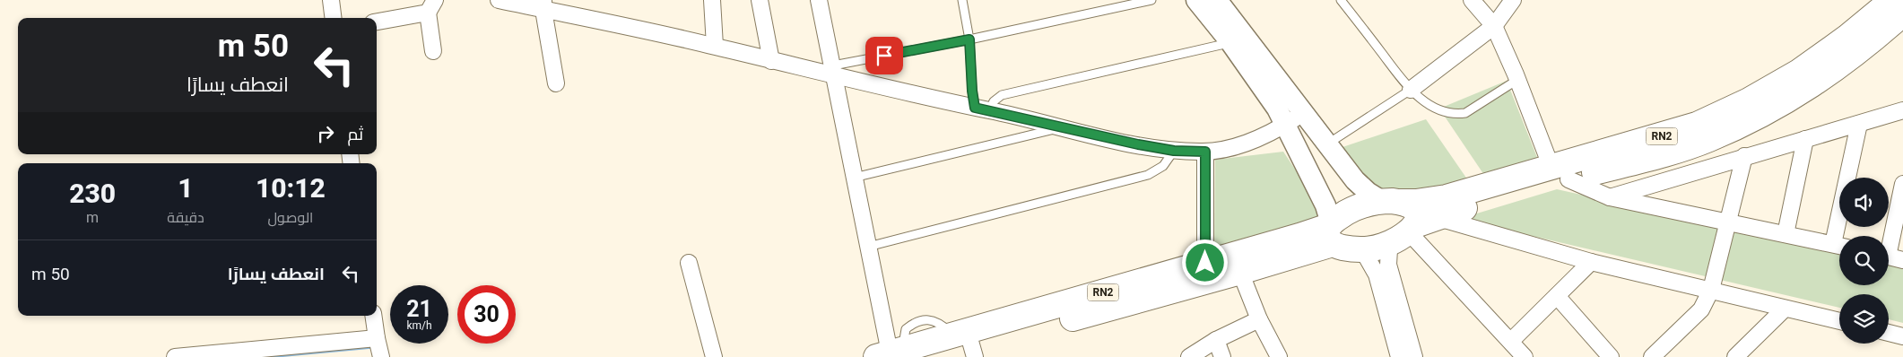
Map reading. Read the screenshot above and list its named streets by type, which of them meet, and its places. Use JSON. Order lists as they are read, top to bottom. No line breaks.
{"streets":{"highway":["RN2"]},"page":{"turn":["50 m","انعطف يسارًا"],"then":"ثم","eta":["10:12","الوصول","1","دقيقة","230","m"],"list":[{"name":"انعطف يسارًا","value":"50 m"}],"speed":"21 km/h","limit":"30"}}
